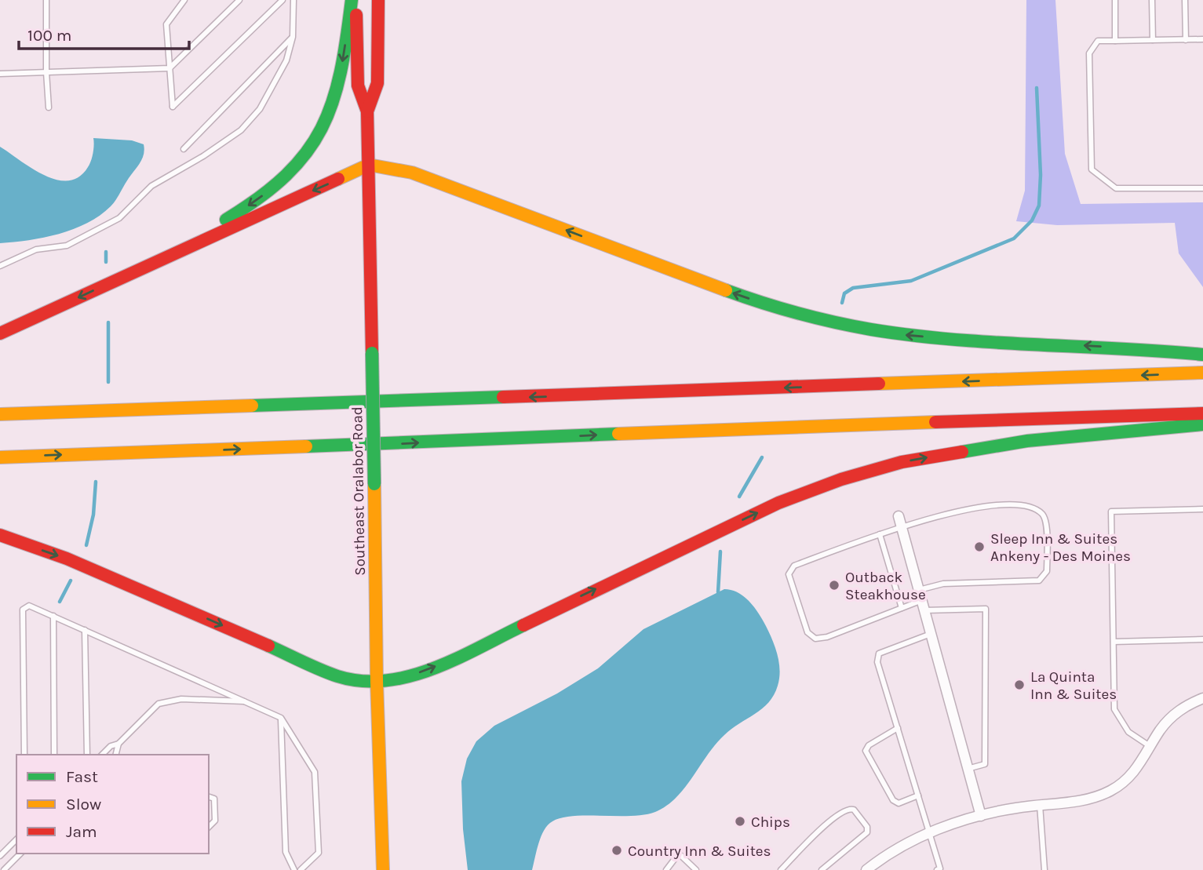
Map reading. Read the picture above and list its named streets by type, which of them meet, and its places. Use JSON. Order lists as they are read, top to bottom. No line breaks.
{"streets":{"main road":["Southeast Oralabor Road"]},"places":["Sleep Inn & Suites Ankeny - Des Moines","Outback Steakhouse","La Quinta Inn & Suites","Chips","Country Inn & Suites"],"legend":["Fast","Slow","Jam"],"scale_bar":"100 m"}
